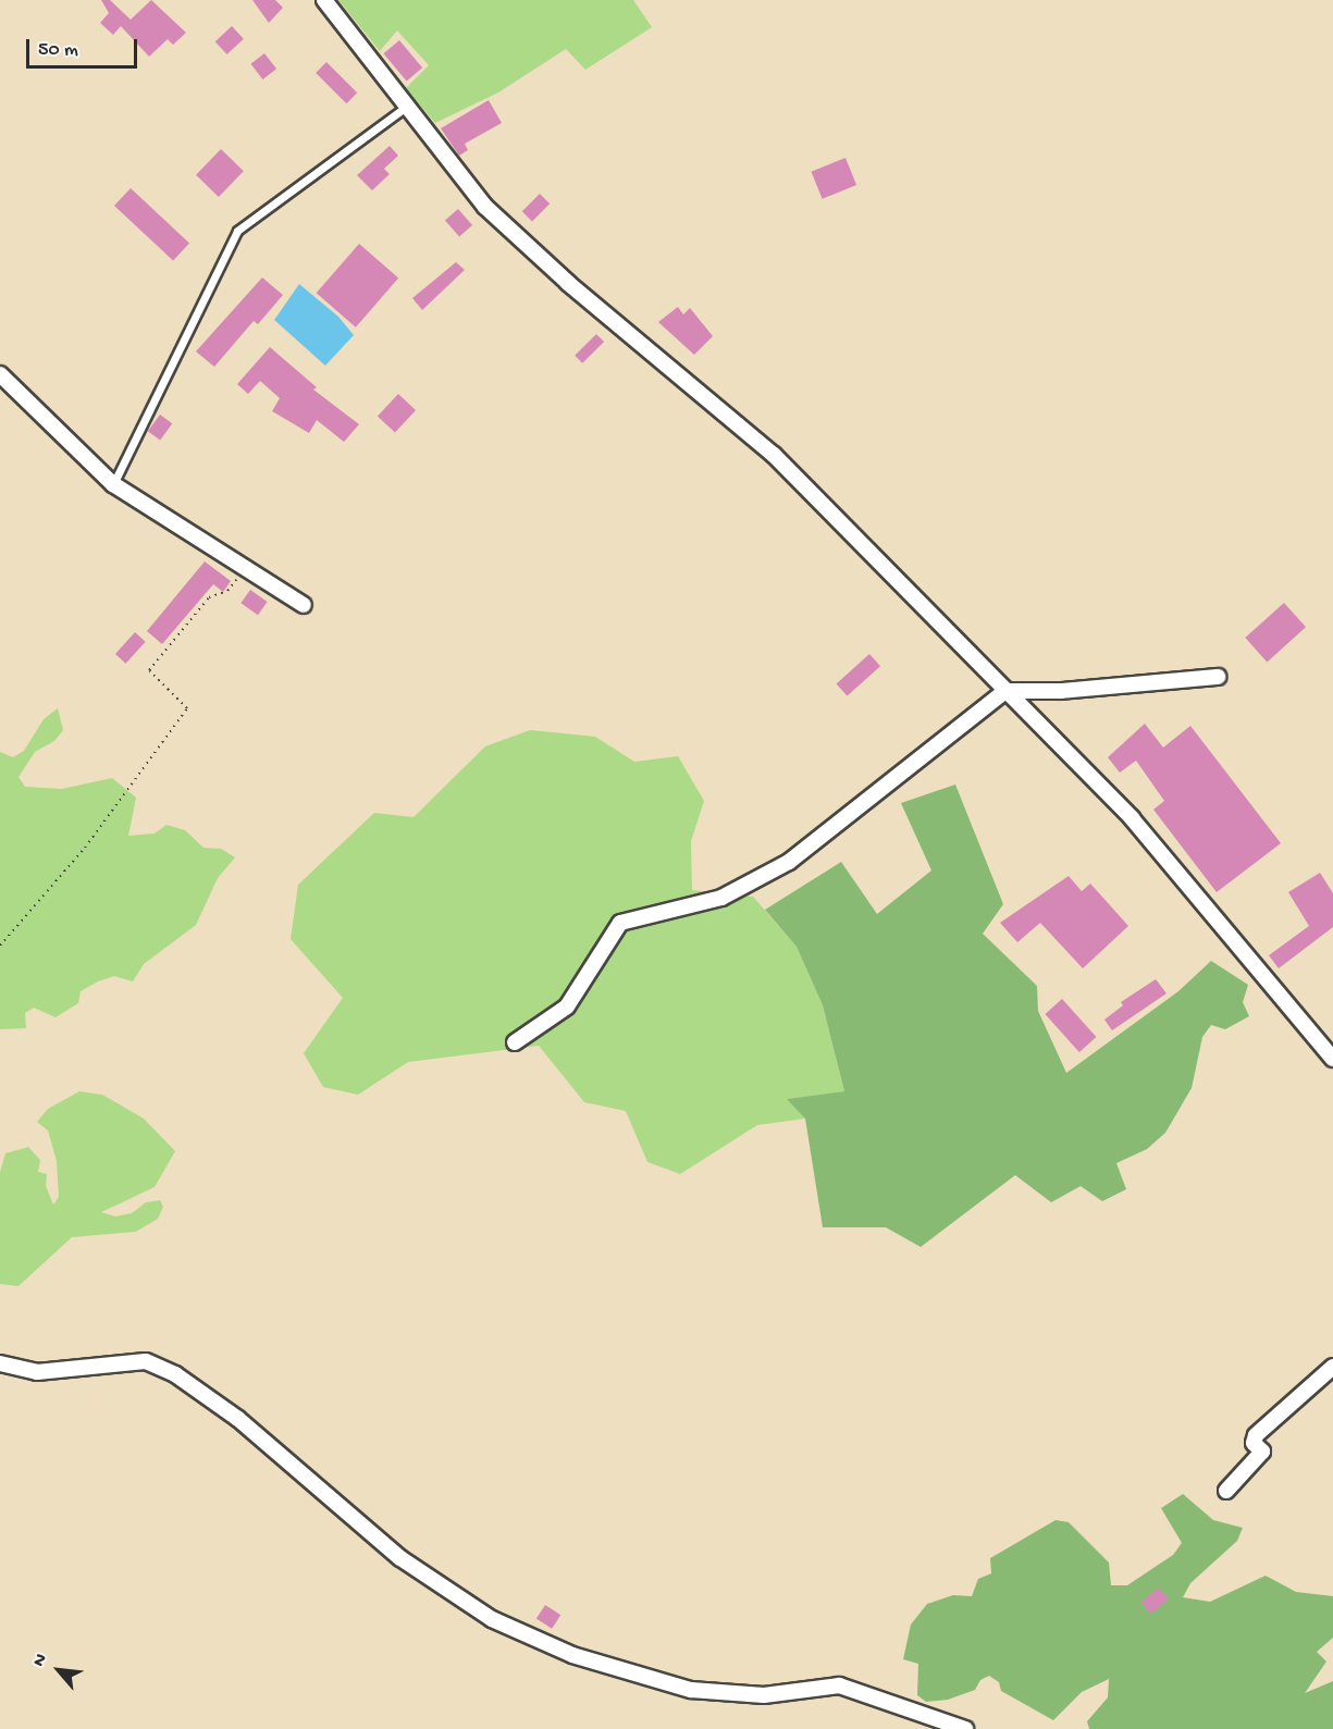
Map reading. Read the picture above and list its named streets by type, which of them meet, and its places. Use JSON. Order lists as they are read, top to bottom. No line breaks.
{"scale_bar":"50 m","north":"top left"}
